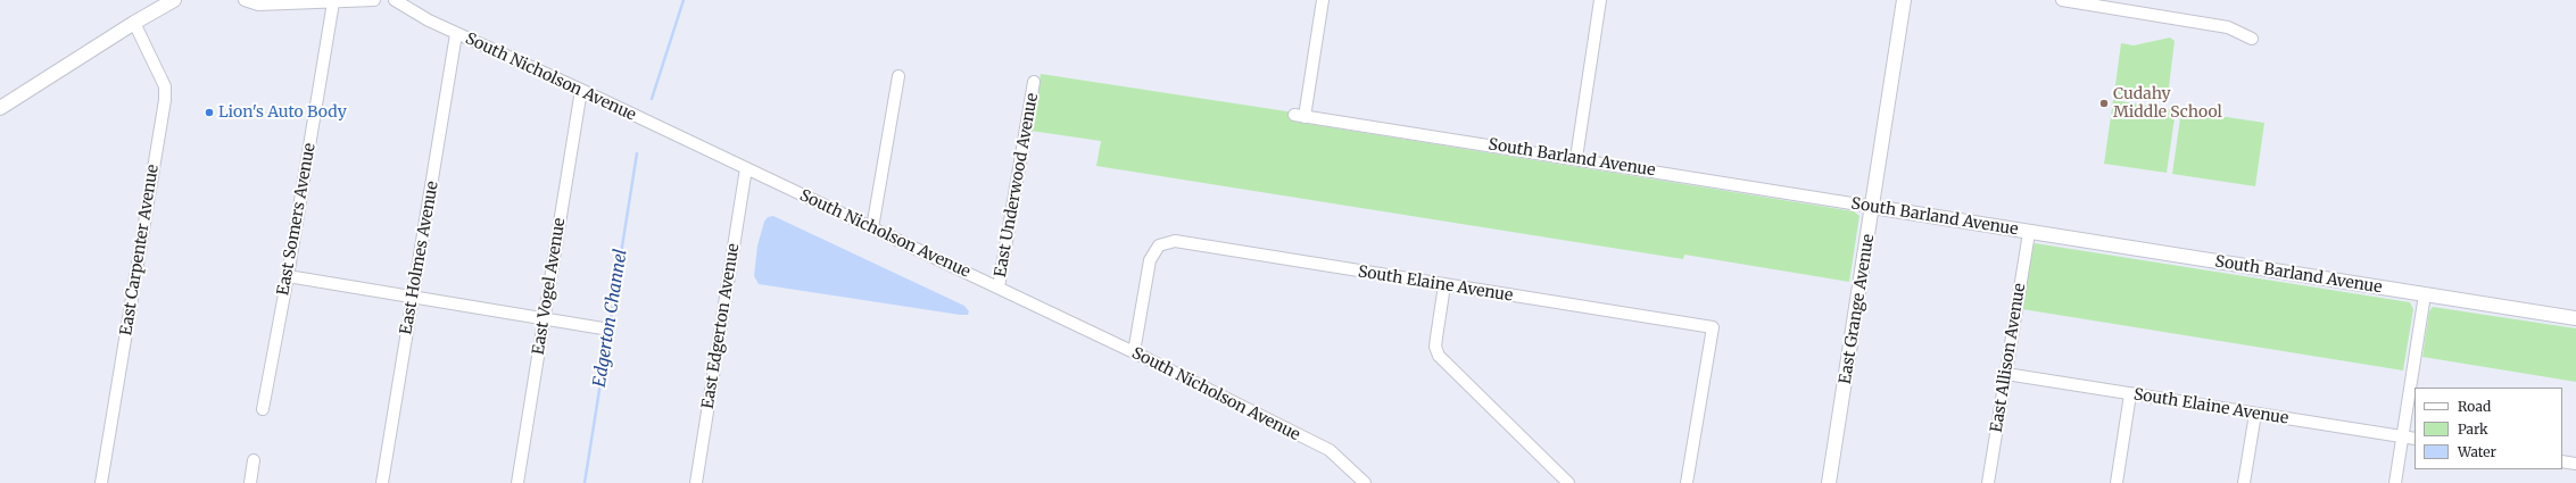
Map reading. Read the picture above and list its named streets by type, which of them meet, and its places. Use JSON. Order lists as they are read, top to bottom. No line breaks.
{"streets":{"street":["South Nicholson Avenue","South Barland Avenue","East Underwood Avenue","East Somers Avenue","East Carpenter Avenue","East Holmes Avenue","South Elaine Avenue","East Vogel Avenue","East Grange Avenue","East Edgerton Avenue","East Allison Avenue"]},"crossings":[["South Nicholson Avenue","East Underwood Avenue"],["South Nicholson Avenue","East Holmes Avenue"],["South Nicholson Avenue","South Elaine Avenue"],["South Nicholson Avenue","East Vogel Avenue"],["South Nicholson Avenue","East Edgerton Avenue"],["South Barland Avenue","East Grange Avenue"],["South Barland Avenue","East Allison Avenue"],["South Elaine Avenue","East Allison Avenue"]],"water":["Edgerton Channel"],"places":["Cudahy Middle School","Lion's Auto Body"],"legend":["Road","Park","Water"]}
